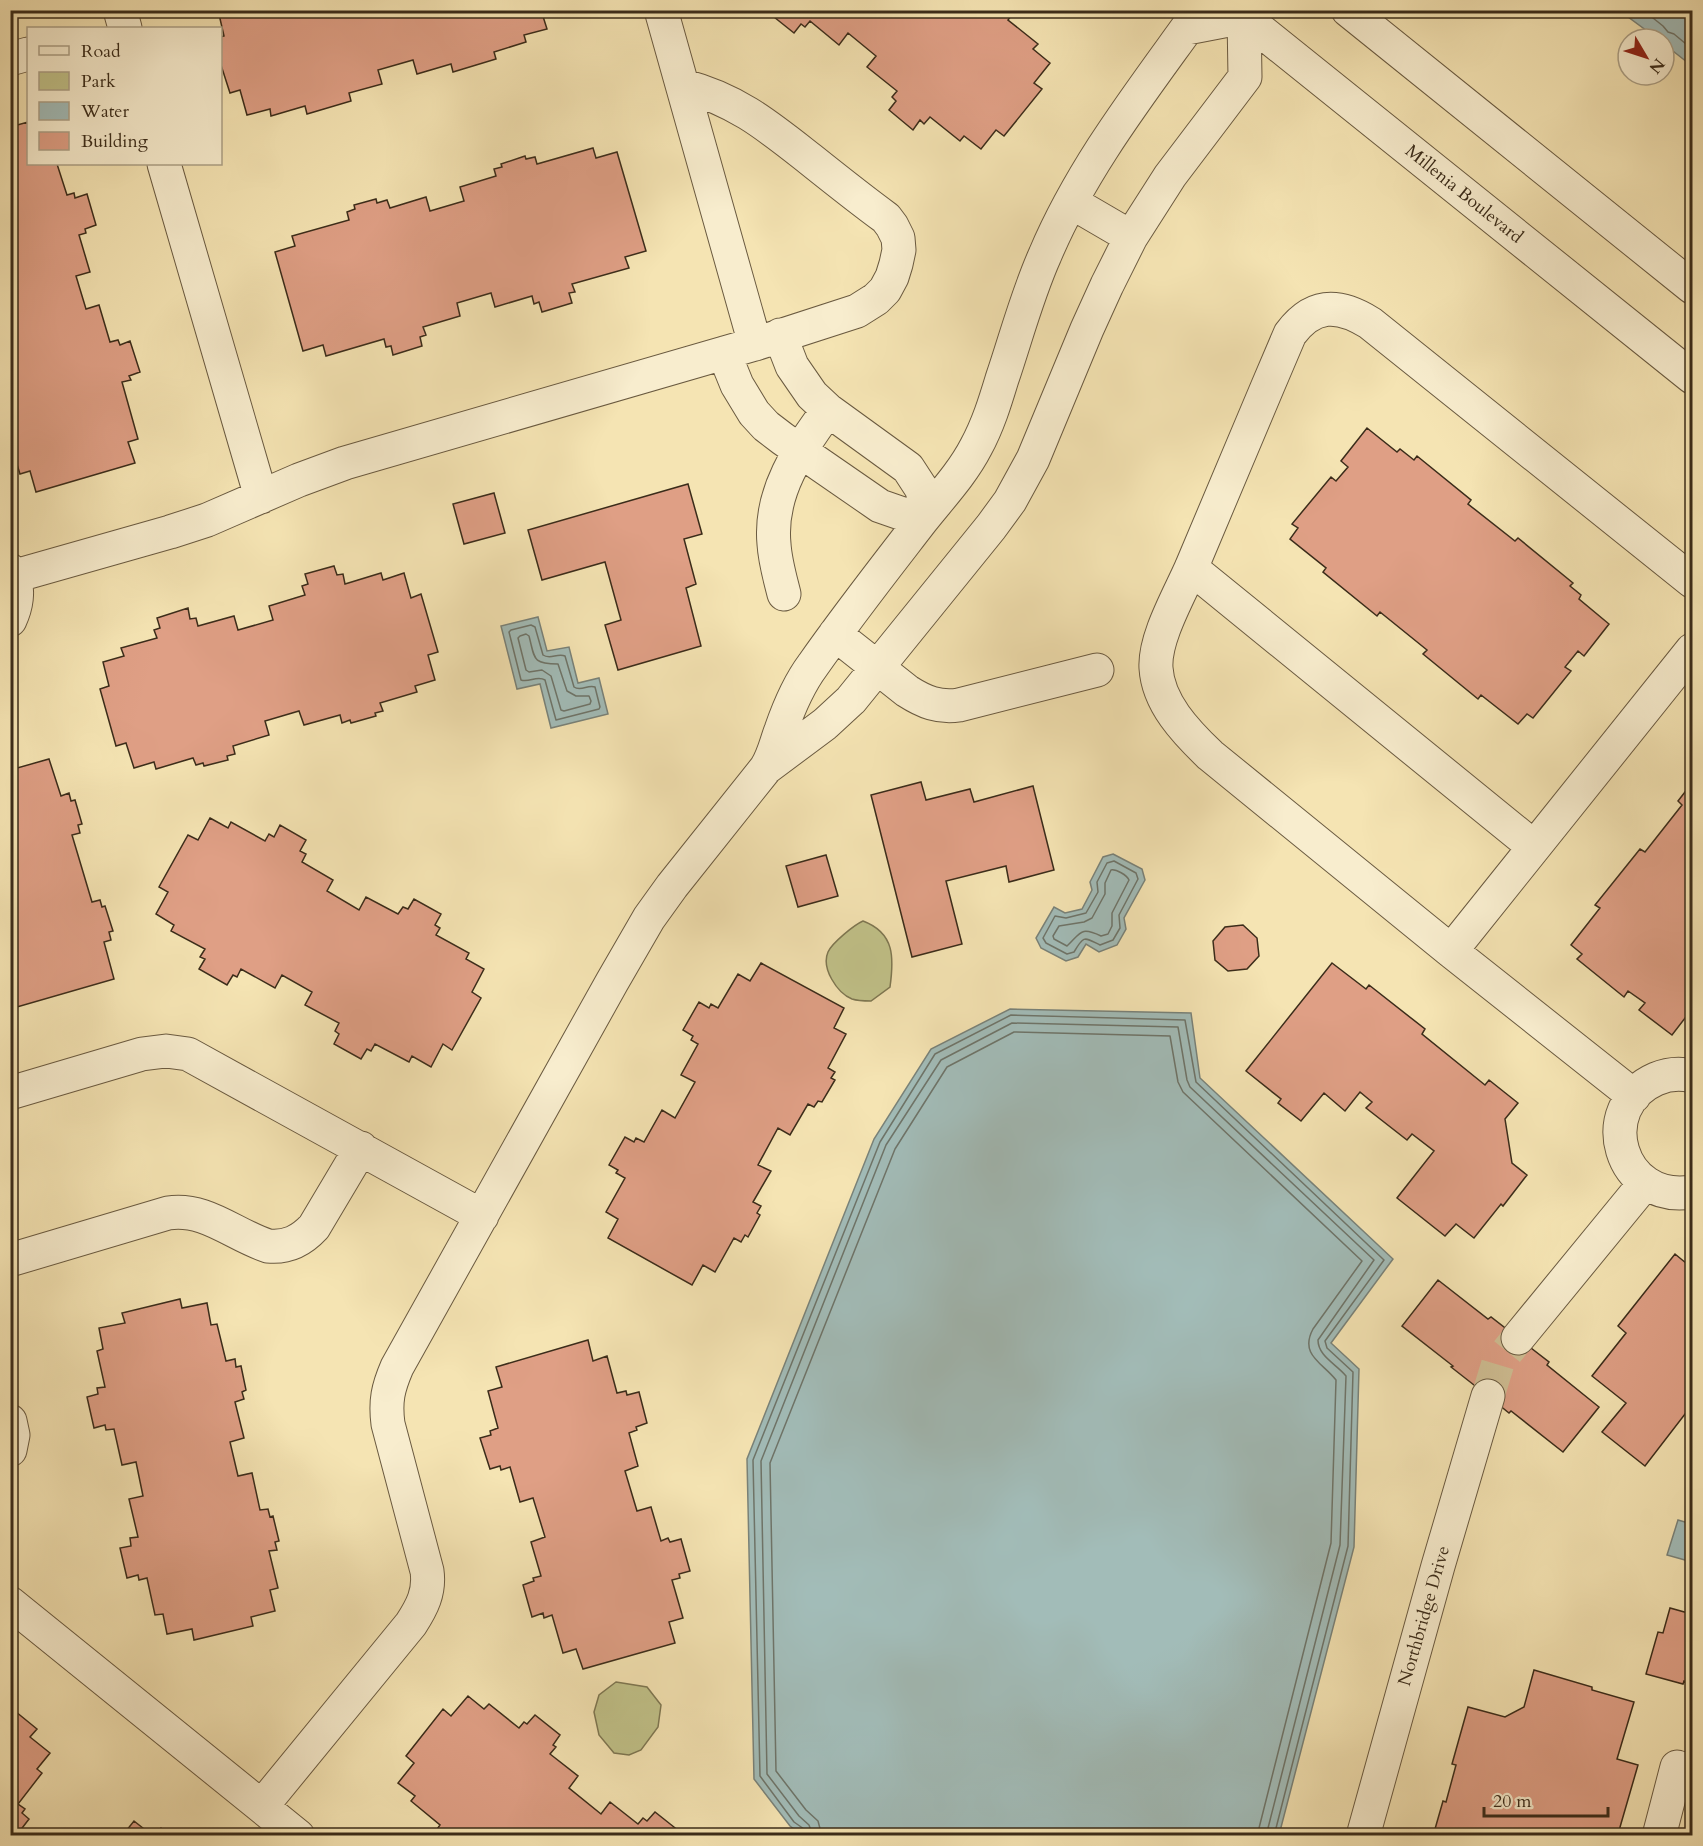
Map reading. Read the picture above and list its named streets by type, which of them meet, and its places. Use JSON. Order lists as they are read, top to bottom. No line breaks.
{"streets":{"street":["Millenia Boulevard","Northbridge Drive"]},"legend":["Road","Park","Water","Building"],"scale_bar":"20 m","north":"bottom right"}
